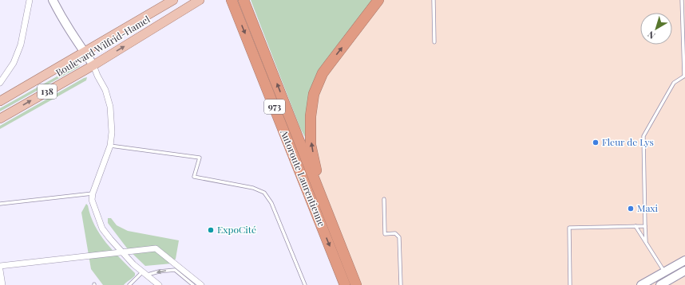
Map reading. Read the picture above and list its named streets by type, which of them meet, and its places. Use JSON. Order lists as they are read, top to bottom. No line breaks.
{"streets":{"highway":["973","Autoroute Laurentienne"],"main road":["Boulevard Wilfrid-Hamel","138"]},"places":["Fleur de Lys","Maxi","ExpoCité"],"north":"bottom left"}
